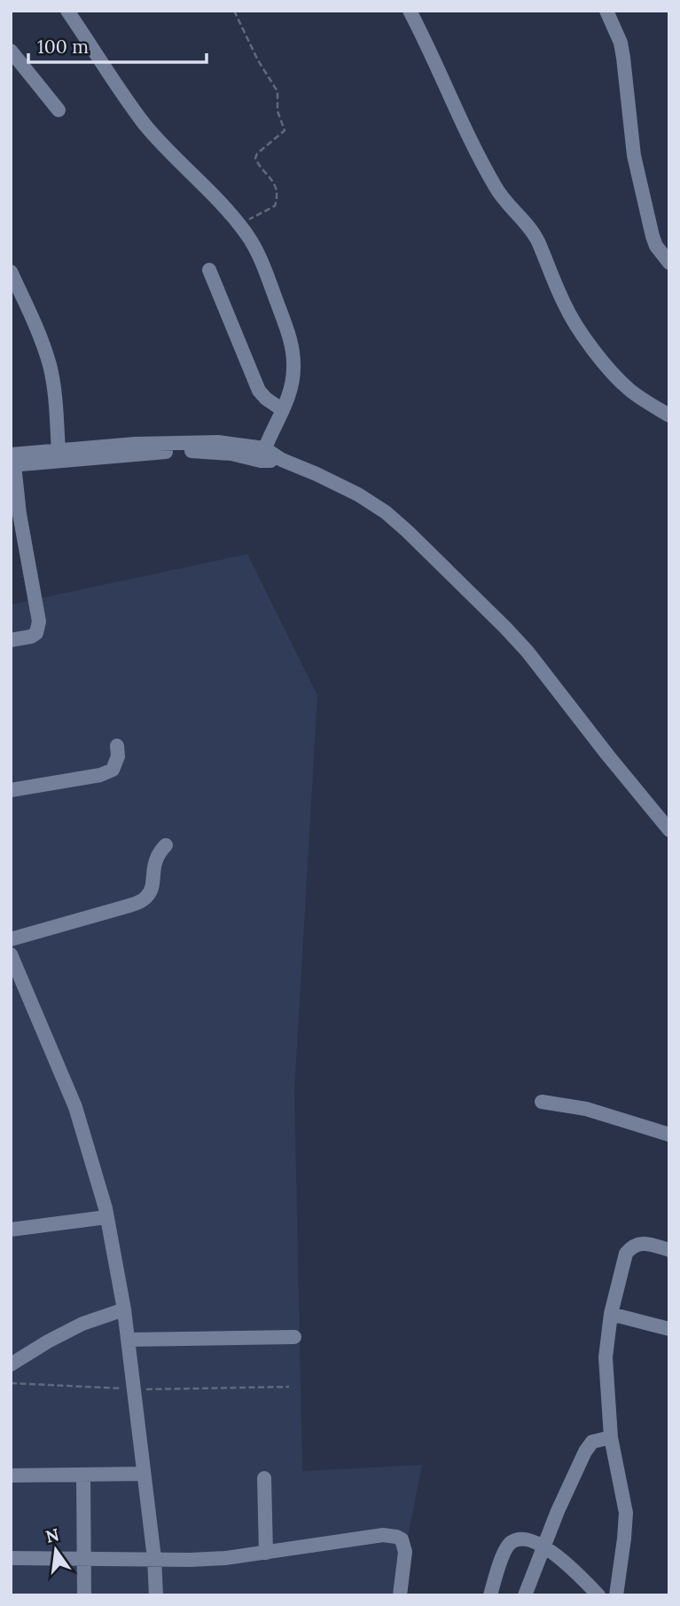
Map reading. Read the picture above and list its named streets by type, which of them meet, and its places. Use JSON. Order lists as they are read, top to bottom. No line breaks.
{"scale_bar":"100 m","north":"top"}
